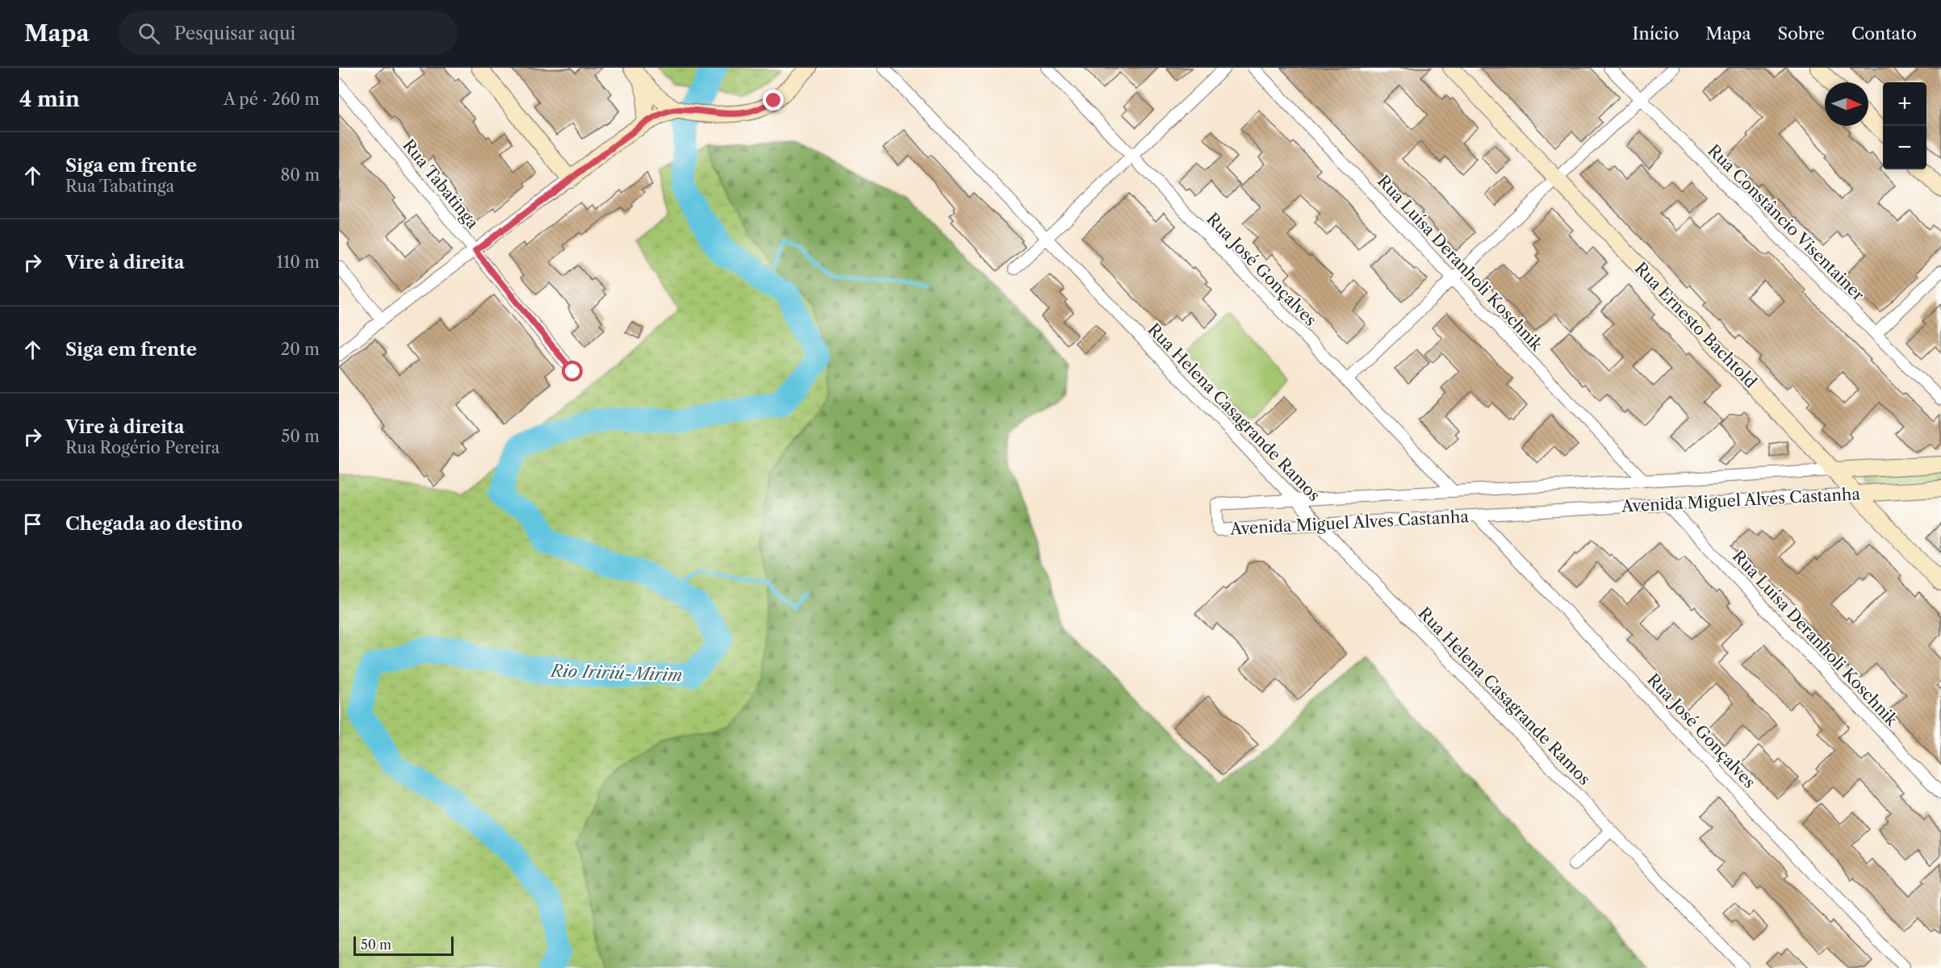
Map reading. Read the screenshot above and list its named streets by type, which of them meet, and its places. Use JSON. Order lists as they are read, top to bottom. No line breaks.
{"streets":{"street":["Rua Tabatinga","Rua Constâncio Visentainer","Rua Luísa Deranholi Koschnik","Rua José Gonçalves","Rua Ernesto Bachtold","Rua Helena Casagrande Ramos","Avenida Miguel Alves Castanha"]},"crossings":[["Rua Luísa Deranholi Koschnik","Avenida Miguel Alves Castanha"],["Rua José Gonçalves","Avenida Miguel Alves Castanha"],["Rua Ernesto Bachtold","Avenida Miguel Alves Castanha"],["Rua Helena Casagrande Ramos","Avenida Miguel Alves Castanha"]],"water":["Rio Iririú-Mirim"],"scale_bar":"50 m","north":"right","page":{"header":"Mapa","search":"Pesquisar aqui","nav":["Início","Mapa","Sobre","Contato"],"heading":["4 min","A pé · 260 m"],"map_buttons":["+","−"],"list":[["Siga em frente","Rua Tabatinga","80 m"],["Vire à direita","110 m"],["Siga em frente","20 m"],["Vire à direita","Rua Rogério Pereira","50 m"],"Chegada ao destino"],"scale":"50 m"}}
